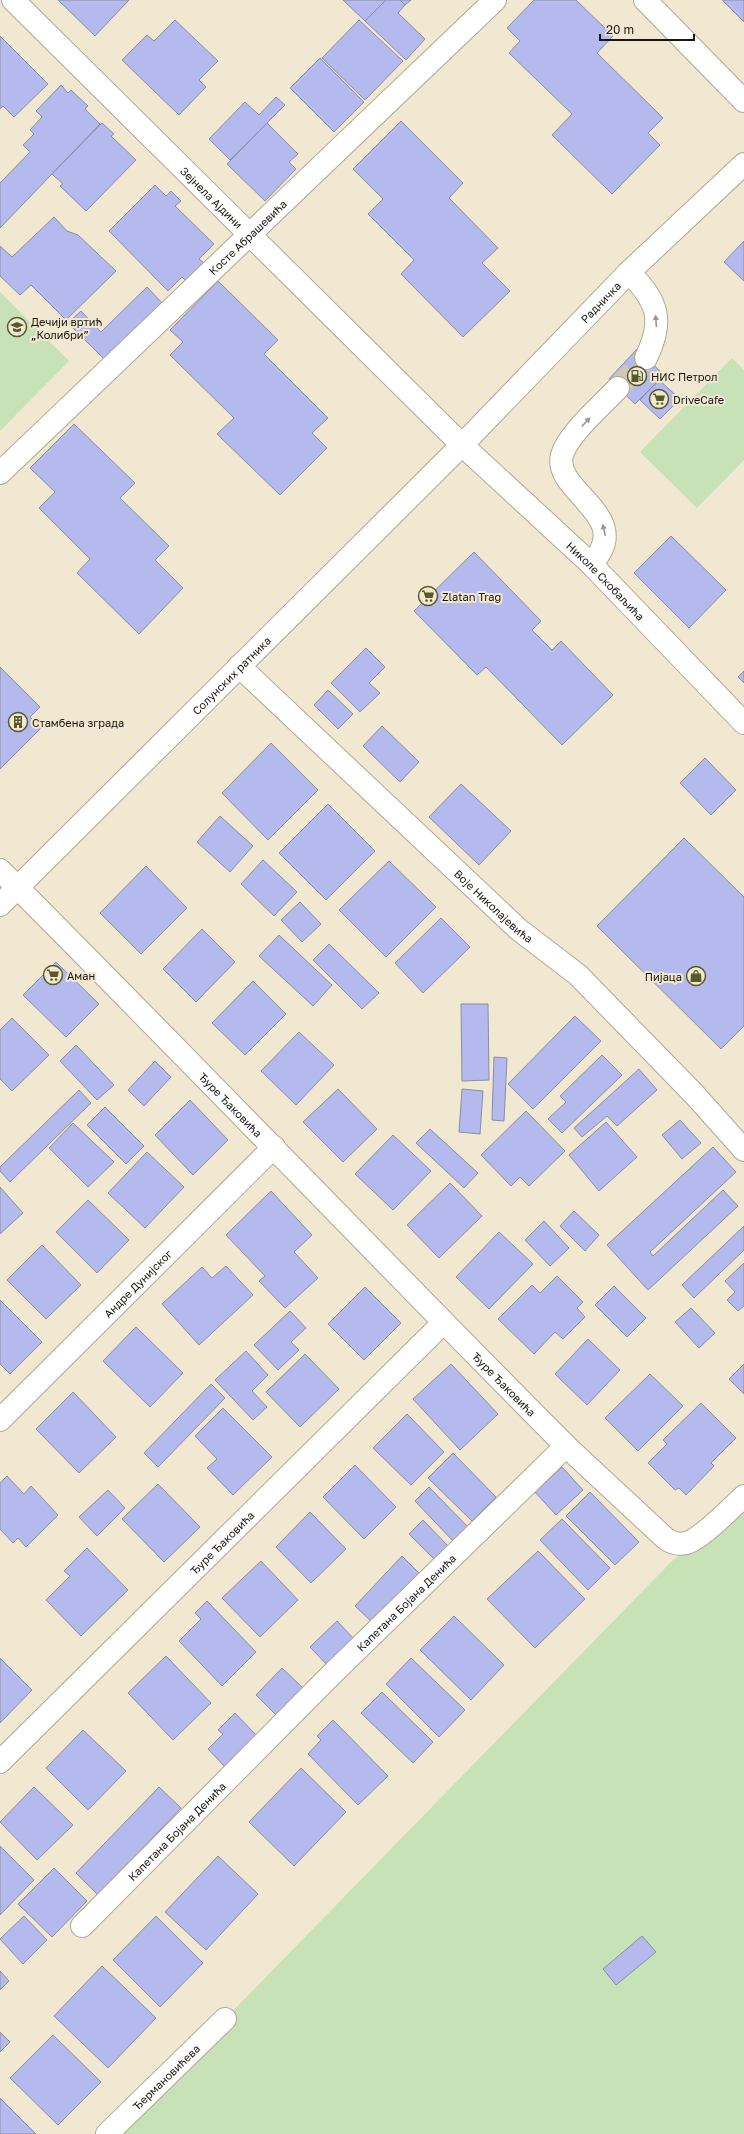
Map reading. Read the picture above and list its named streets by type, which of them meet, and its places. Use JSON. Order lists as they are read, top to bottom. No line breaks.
{"streets":{"street":["Зејнела Ајдини","Косте Абрашевића","Радничка","Николе Скобаљића","Солунских ратника","Воје Николајевића","Ђуре Ђаковића","Андре Дунијског","Капетана Бојана Денића","Ђермановићева"]},"crossings":[["Зејнела Ајдини","Косте Абрашевића"],["Зејнела Ајдини","Радничка"],["Зејнела Ајдини","Николе Скобаљића"],["Зејнела Ајдини","Солунских ратника"],["Радничка","Николе Скобаљића"],["Радничка","Солунских ратника"],["Николе Скобаљића","Солунских ратника"],["Солунских ратника","Воје Николајевића"],["Солунских ратника","Ђуре Ђаковића"],["Ђуре Ђаковића","Андре Дунијског"],["Ђуре Ђаковића","Капетана Бојана Денића"]],"places":{"school or university":["Дечији вртић „Колибри”"],"fuel station":["НИС Петрол"],"supermarket":["DriveCafe","Zlatan Trag","Аман"],"building":["Стамбена зграда"],"shop":["Пијаца"]},"scale_bar":"20 m"}
